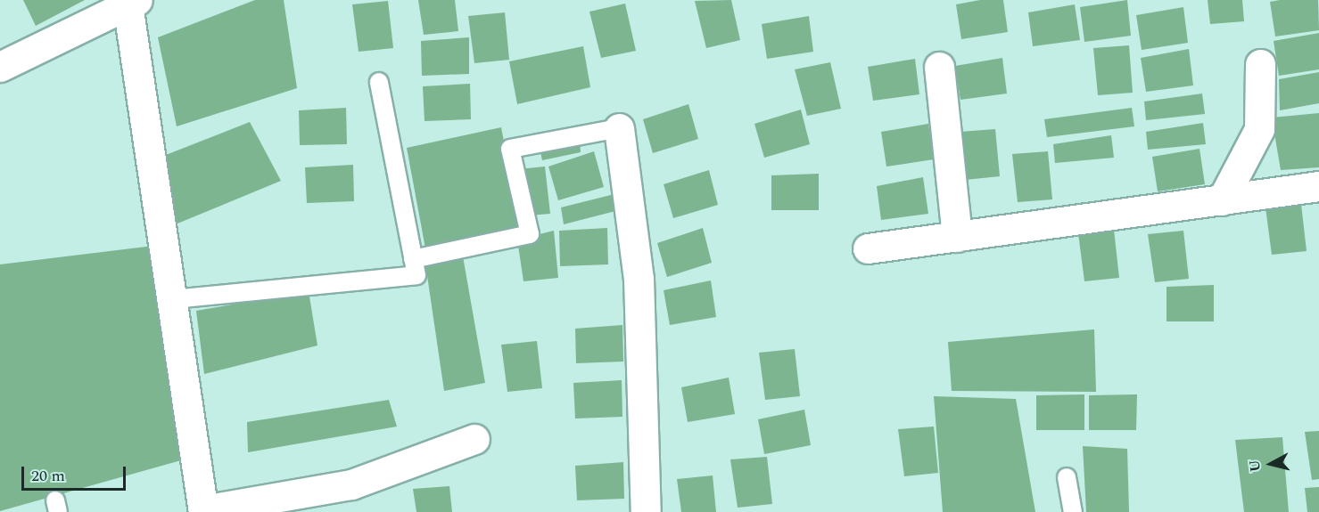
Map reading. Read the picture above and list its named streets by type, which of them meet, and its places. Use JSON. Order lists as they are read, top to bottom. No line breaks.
{"scale_bar":"20 m","north":"left"}
